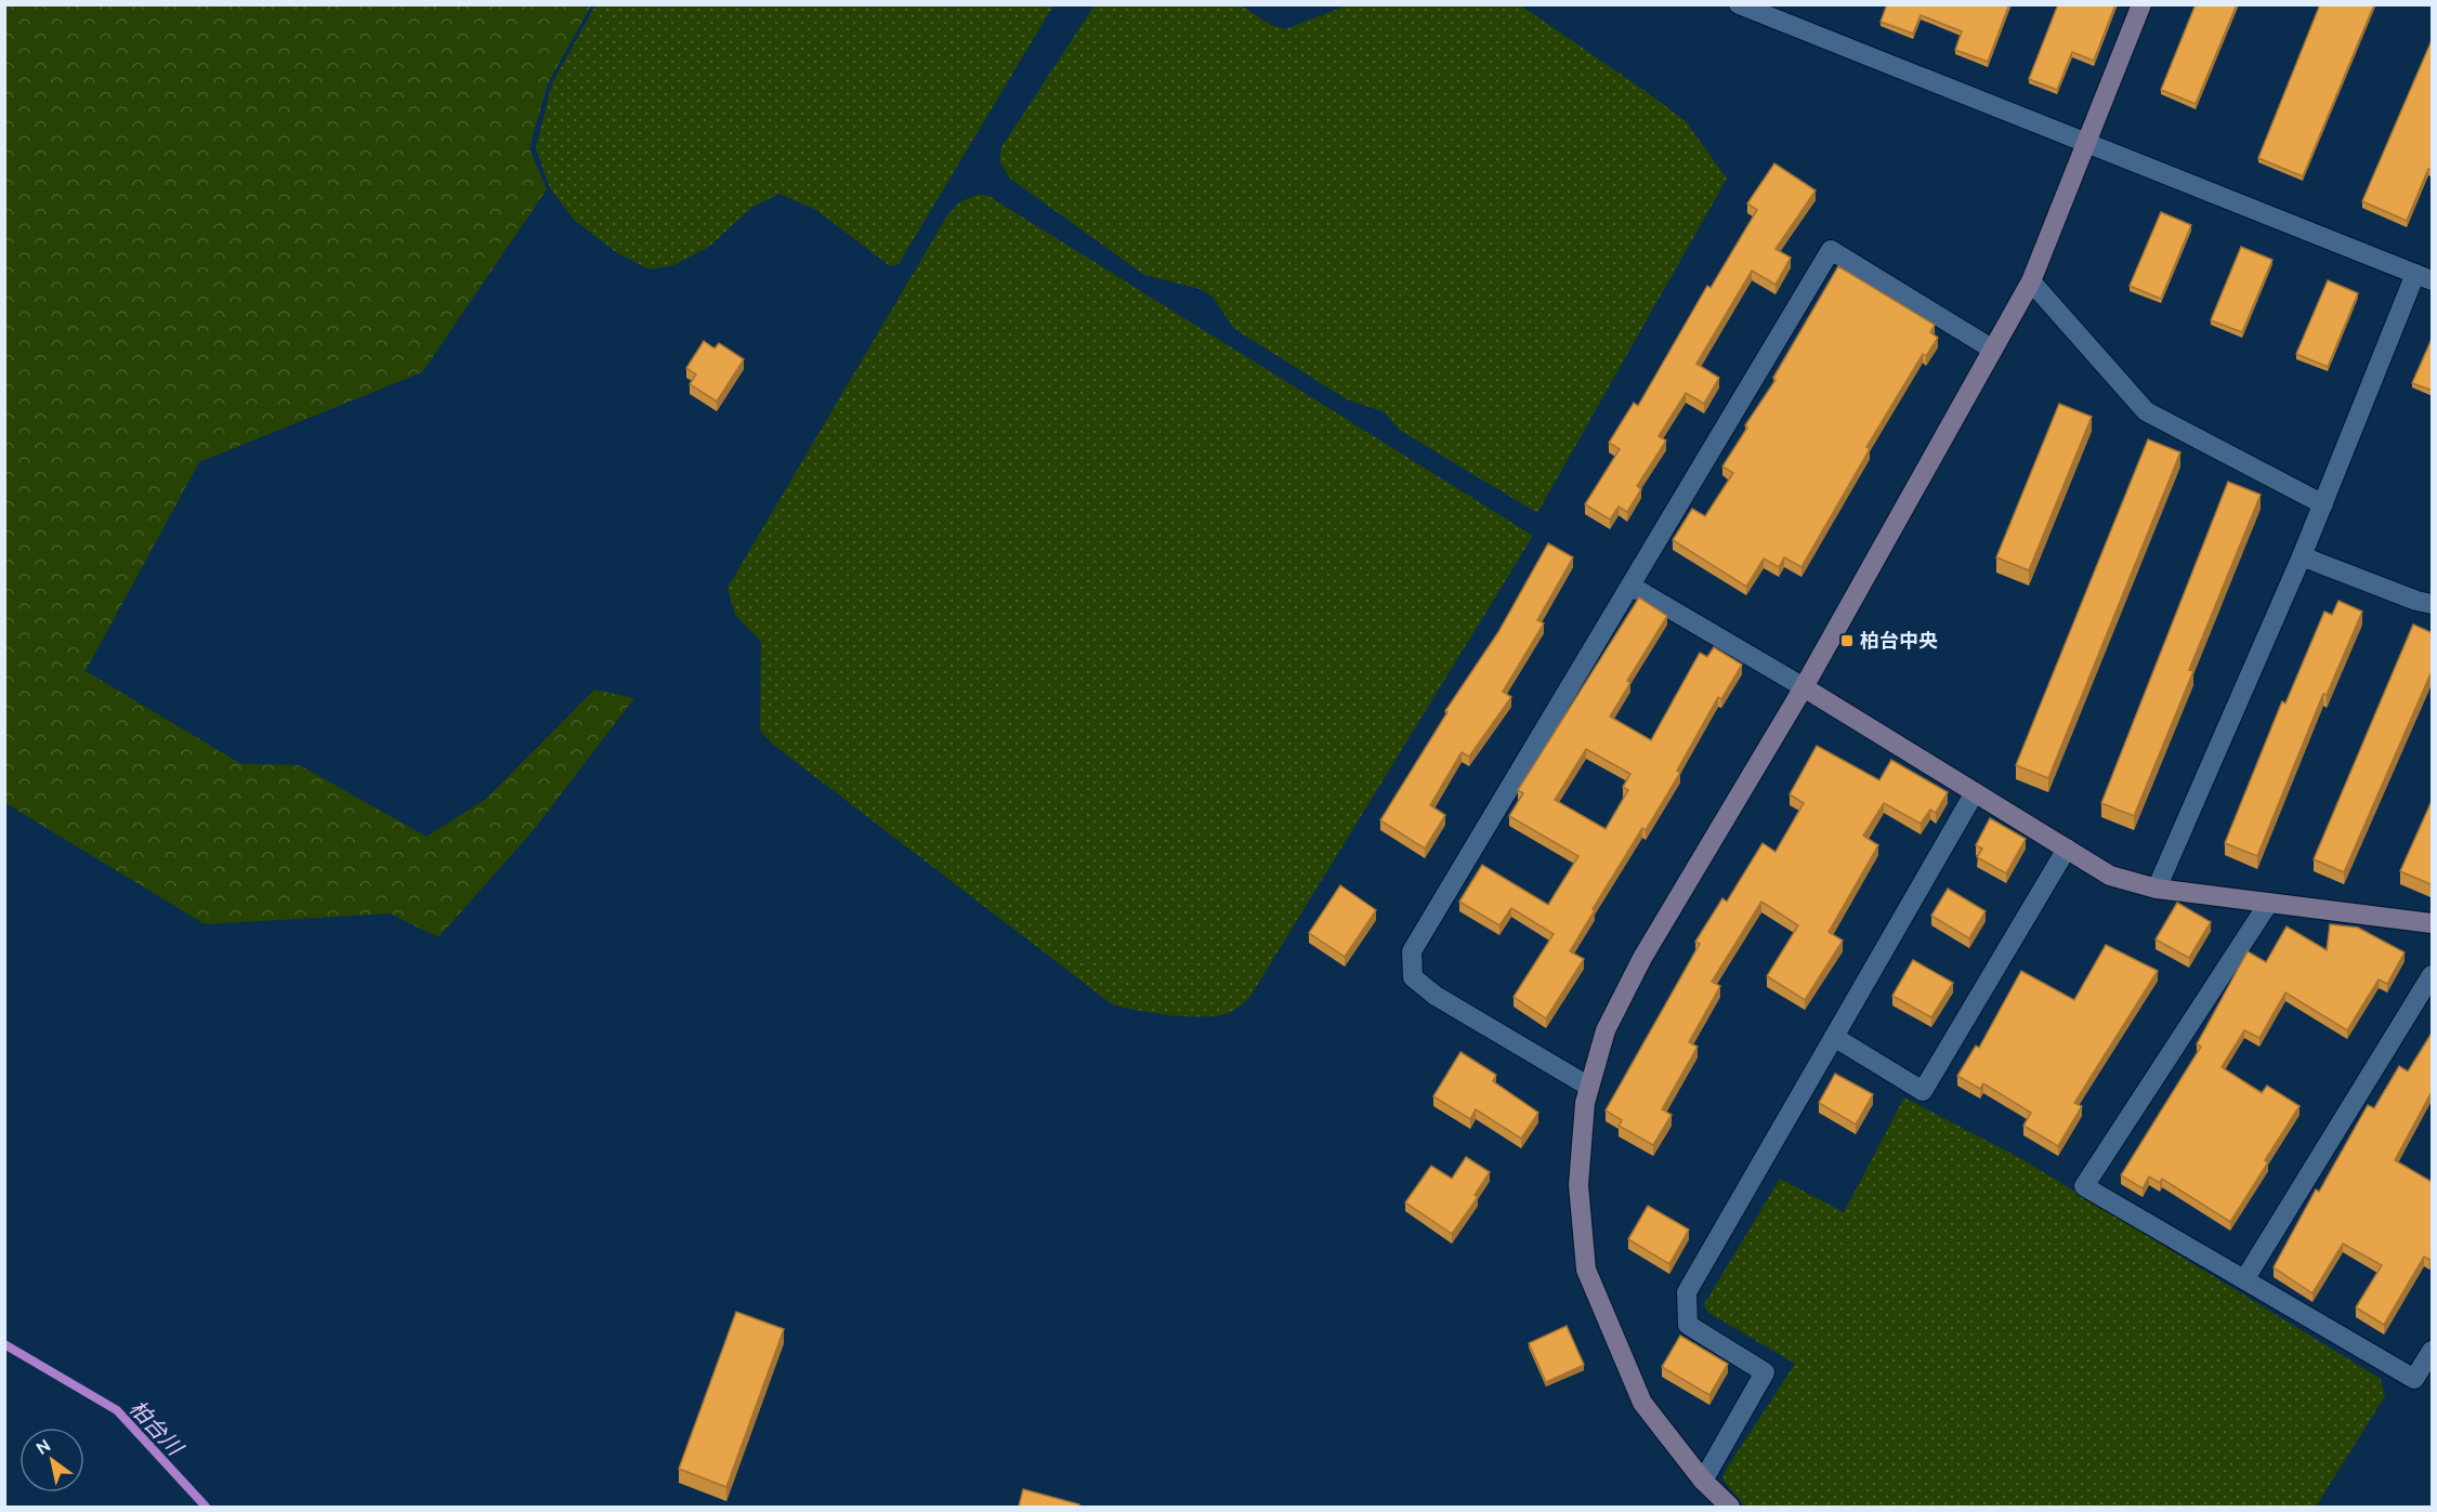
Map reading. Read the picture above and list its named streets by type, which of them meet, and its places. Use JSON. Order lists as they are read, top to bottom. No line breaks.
{"water":["柏台川"],"places":{"transit":["柏台中央"]},"north":"top left"}
